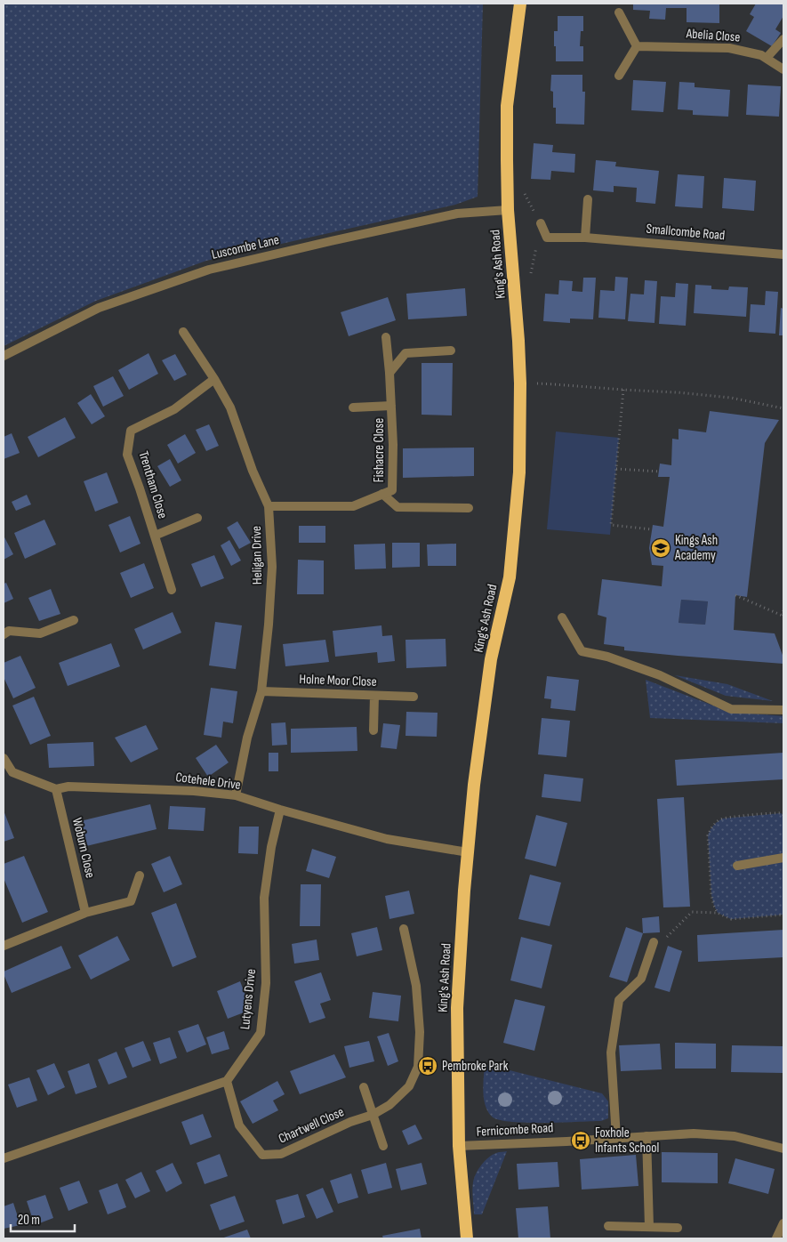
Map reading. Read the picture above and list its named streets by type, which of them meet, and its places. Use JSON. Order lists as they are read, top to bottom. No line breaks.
{"streets":{"highway":["King's Ash Road"],"street":["Abelia Close","Smallcombe Road","Luscombe Lane","Fishacre Close","Trentham Close","Heligan Drive","Holne Moor Close","Cotehele Drive","Woburn Close","Lutyens Drive","Chartwell Close","Fernicombe Road"]},"crossings":[["Luscombe Lane","King's Ash Road"],["King's Ash Road","Cotehele Drive"],["King's Ash Road","Fernicombe Road"],["Fishacre Close","Heligan Drive"],["Trentham Close","Heligan Drive"],["Heligan Drive","Holne Moor Close"],["Heligan Drive","Cotehele Drive"],["Cotehele Drive","Woburn Close"],["Cotehele Drive","Lutyens Drive"],["Lutyens Drive","Chartwell Close"]],"places":{"school or university":["Kings Ash Academy"],"bus stop":["Pembroke Park","Foxhole Infants School"]},"scale_bar":"20 m"}
